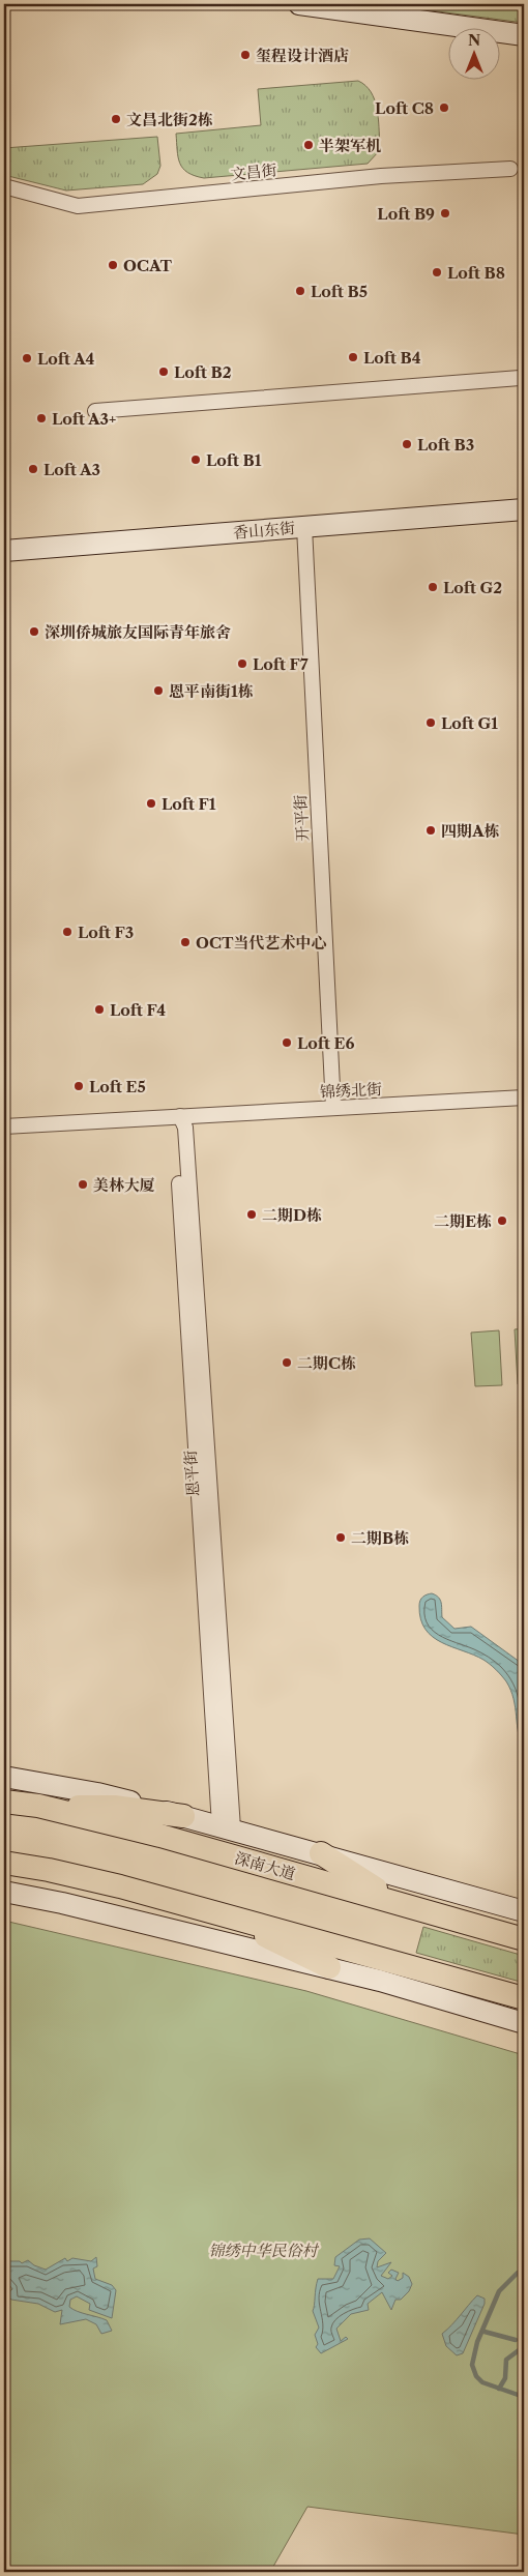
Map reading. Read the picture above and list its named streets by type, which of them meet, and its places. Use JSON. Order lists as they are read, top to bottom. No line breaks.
{"streets":{"main road":["香山东街","深南大道"],"street":["文昌街","开平街","锦绣北街","恩平街"]},"crossings":[["香山东街","开平街"],["开平街","锦绣北街"],["锦绣北街","恩平街"]],"parks":["锦绣中华民俗村"],"places":["玺程设计酒店","Loft C8","文昌北街2栋","半架军机","Loft B9","OCAT","Loft B8","Loft B5","Loft B4","Loft A4","Loft B2","Loft A3+","Loft B3","Loft B1","Loft A3","Loft G2","深圳侨城旅友国际青年旅舍","Loft F7","恩平南街1栋","Loft G1","Loft F1","四期A栋","Loft F3","OCT当代艺术中心","Loft F4","Loft E6","Loft E5","美林大厦","二期D栋","二期E栋","二期C栋","二期B栋"],"north":"top"}
